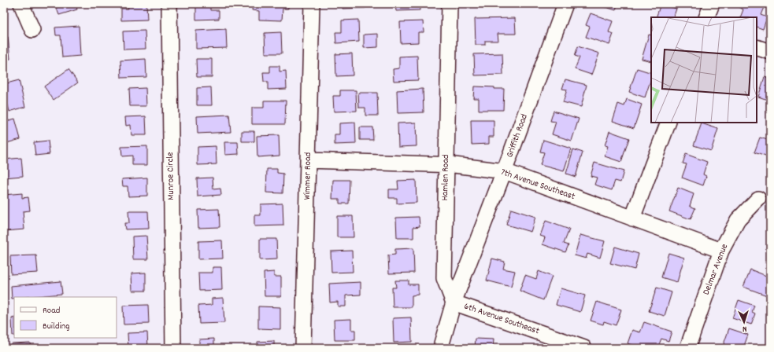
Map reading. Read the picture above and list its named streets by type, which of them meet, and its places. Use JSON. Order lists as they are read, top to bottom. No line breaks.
{"streets":{"street":["Griffith Road","Munroe Circle","Wimmer Road","Hamlen Road","7th Avenue Southeast","Delmar Avenue","6th Avenue Southeast"]},"crossings":[["Griffith Road","Hamlen Road"],["Griffith Road","7th Avenue Southeast"],["Griffith Road","6th Avenue Southeast"],["Wimmer Road","7th Avenue Southeast"],["Hamlen Road","7th Avenue Southeast"],["Hamlen Road","6th Avenue Southeast"],["7th Avenue Southeast","Delmar Avenue"]],"legend":["Road","Building"],"north":"bottom"}
